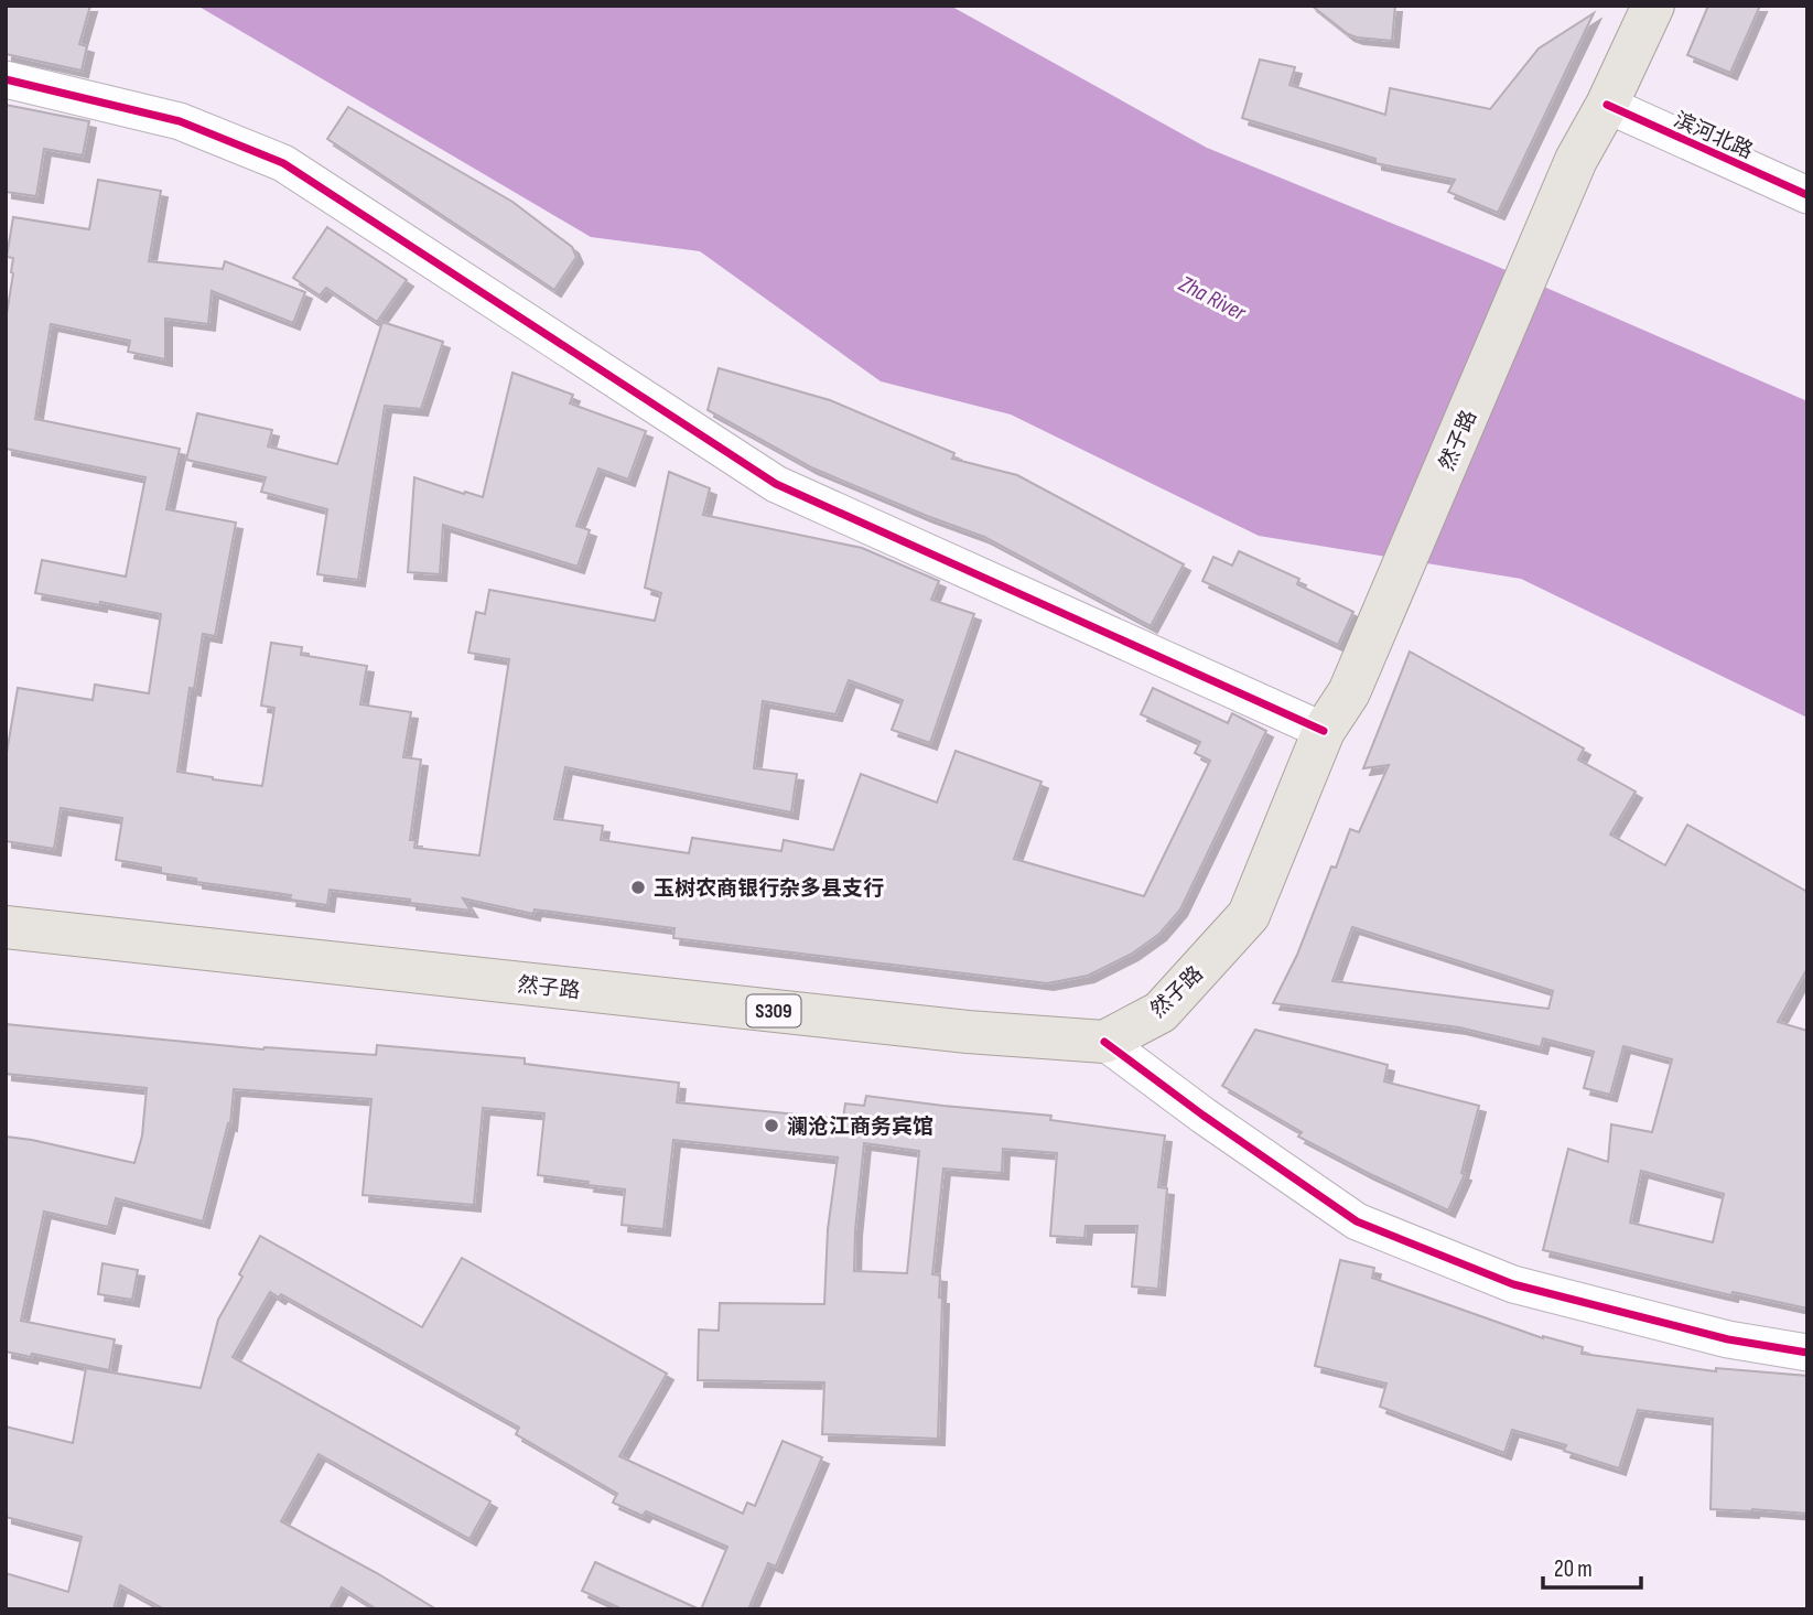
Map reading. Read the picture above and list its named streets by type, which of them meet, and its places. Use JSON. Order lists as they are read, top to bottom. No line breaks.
{"streets":{"main road":["然子路","S309"],"street":["滨河北路"]},"crossings":[["滨河北路","然子路"]],"water":["Zha River"],"places":["玉树农商银行杂多县支行","澜沧江商务宾馆"],"scale_bar":"20 m"}
